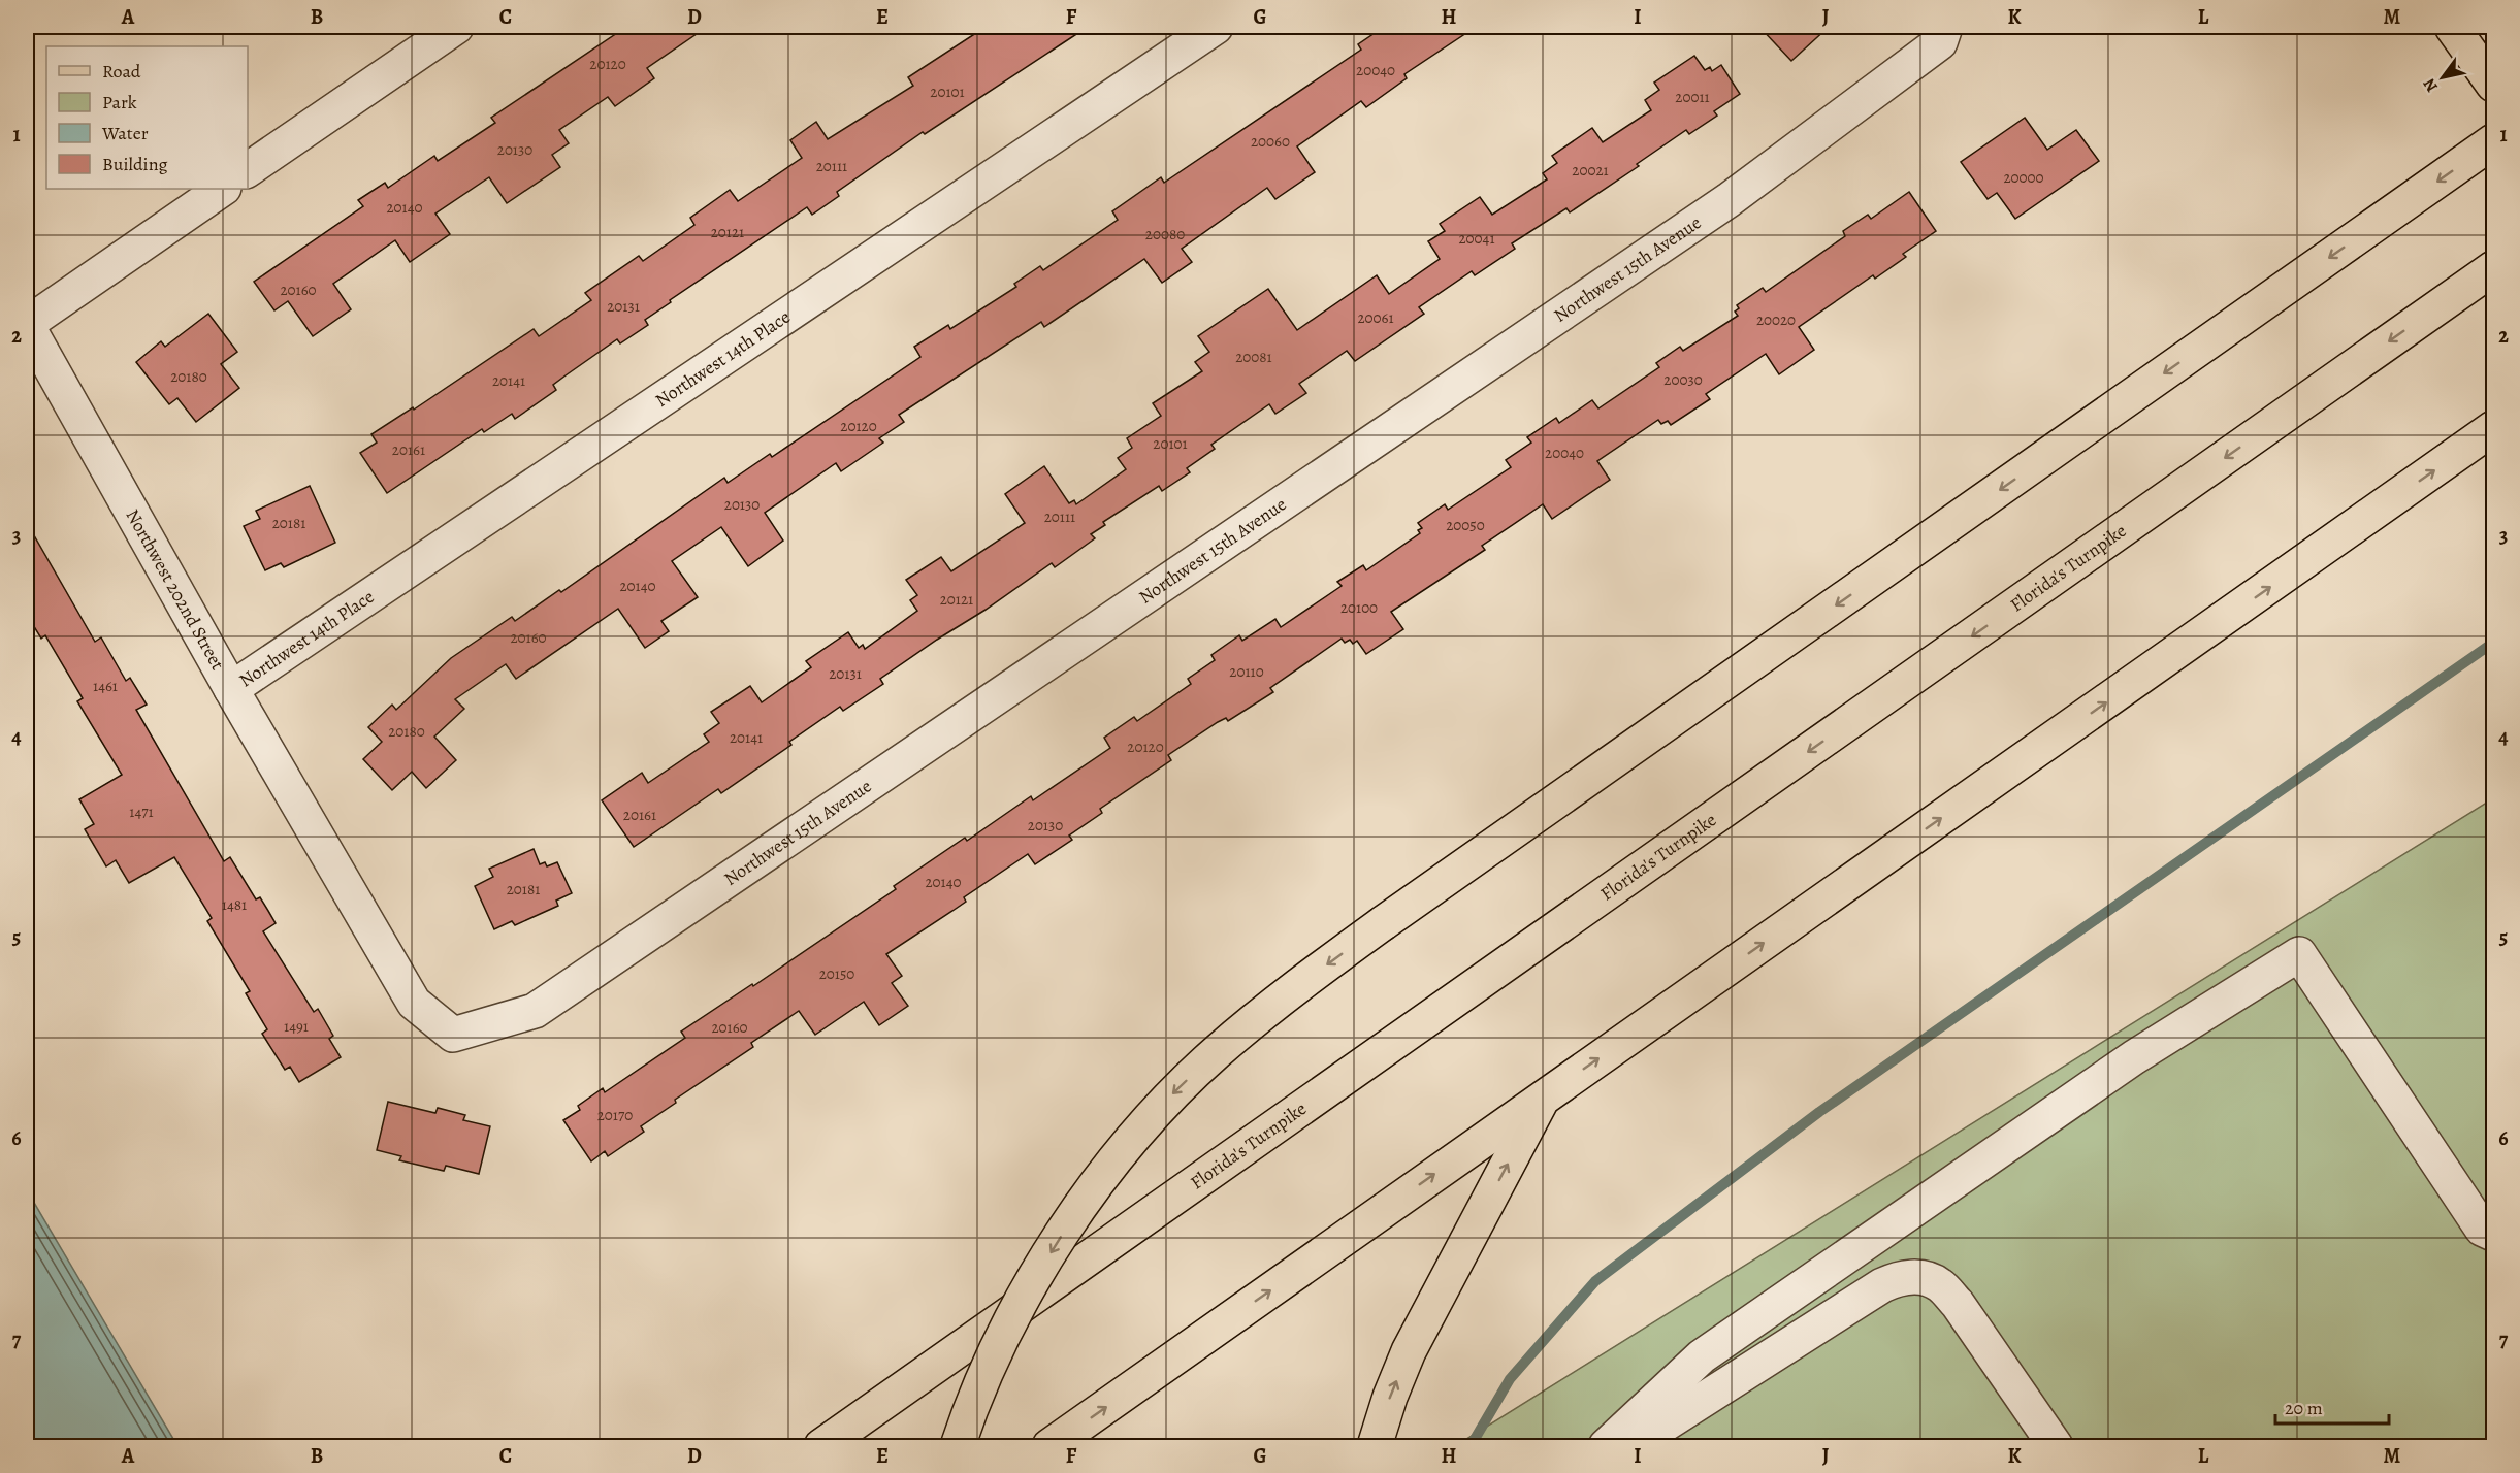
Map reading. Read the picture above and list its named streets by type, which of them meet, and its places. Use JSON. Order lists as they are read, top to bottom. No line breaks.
{"streets":{"main road":["Florida's Turnpike"],"street":["Northwest 15th Avenue","Northwest 14th Place","Northwest 202nd Street"]},"crossings":[["Northwest 15th Avenue","Northwest 202nd Street"],["Northwest 14th Place","Northwest 202nd Street"]],"house_numbers":["20120","20040","20101","20011","20060","20130","20111","20021","20000","20140","20121","20080","20041","20160","20131","20061","20020","20081","20180","20030","20141","20120","20101","20161","20040","20130","20111","20181","20050","20140","20121","20100","20160","20110","20131","1461","20180","20141","20120","1471","20161","20130","20140","20181","1481","20150","1491","20160","20170"],"legend":["Road","Park","Water","Building"],"scale_bar":"20 m","north":"bottom left","grid":{"columns":["A","B","C","D","E","F","G","H","I","J","K","L","M"],"rows":["1","2","3","4","5","6","7"]}}
